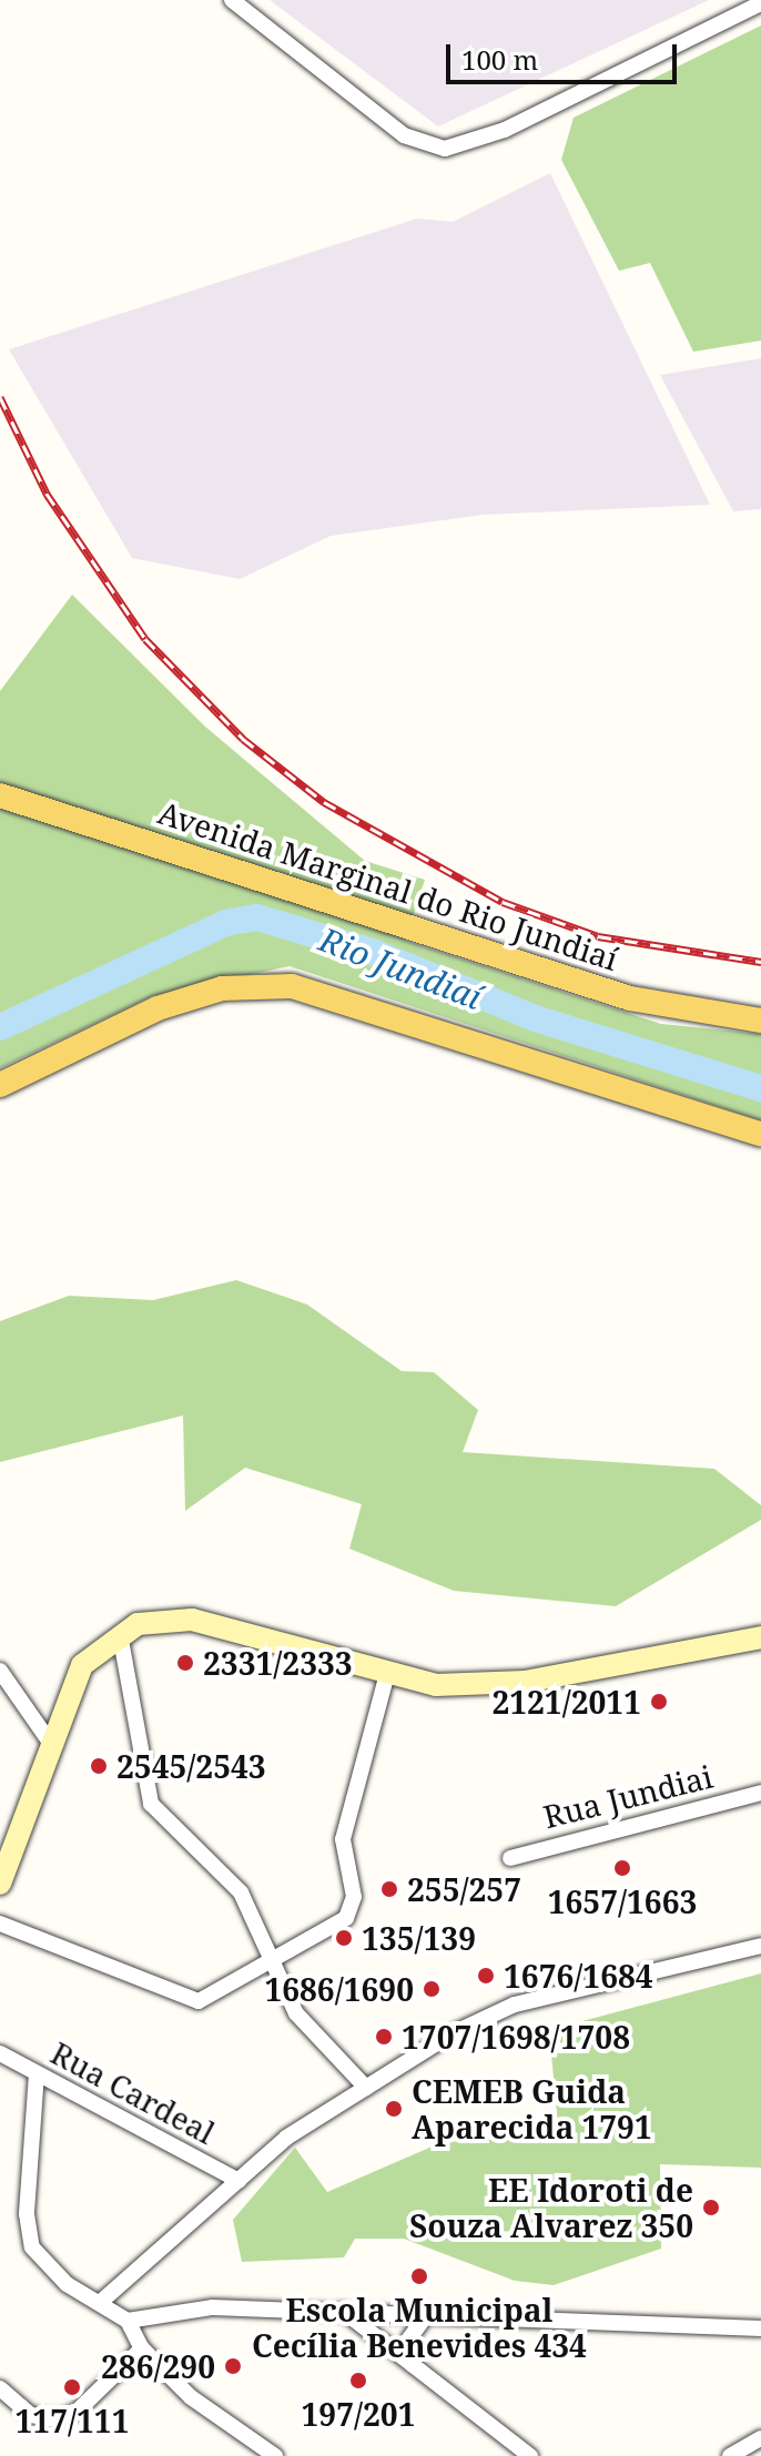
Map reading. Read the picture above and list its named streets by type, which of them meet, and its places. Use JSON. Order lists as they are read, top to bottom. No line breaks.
{"streets":{"main road":["Avenida Marginal do Rio Jundiaí"],"street":["Rua Jundiai","Rua Cardeal"]},"water":["Rio Jundiaí"],"places":["2331/2333","2121/2011","2545/2543","1657/1663","255/257","135/139","1676/1684","1686/1690","1707/1698/1708","CEMEB Guida Aparecida 1791","EE Idoroti de Souza Alvarez 350","Escola Municipal Cecília Benevides 434","286/290","197/201","117/111"],"scale_bar":"100 m"}
